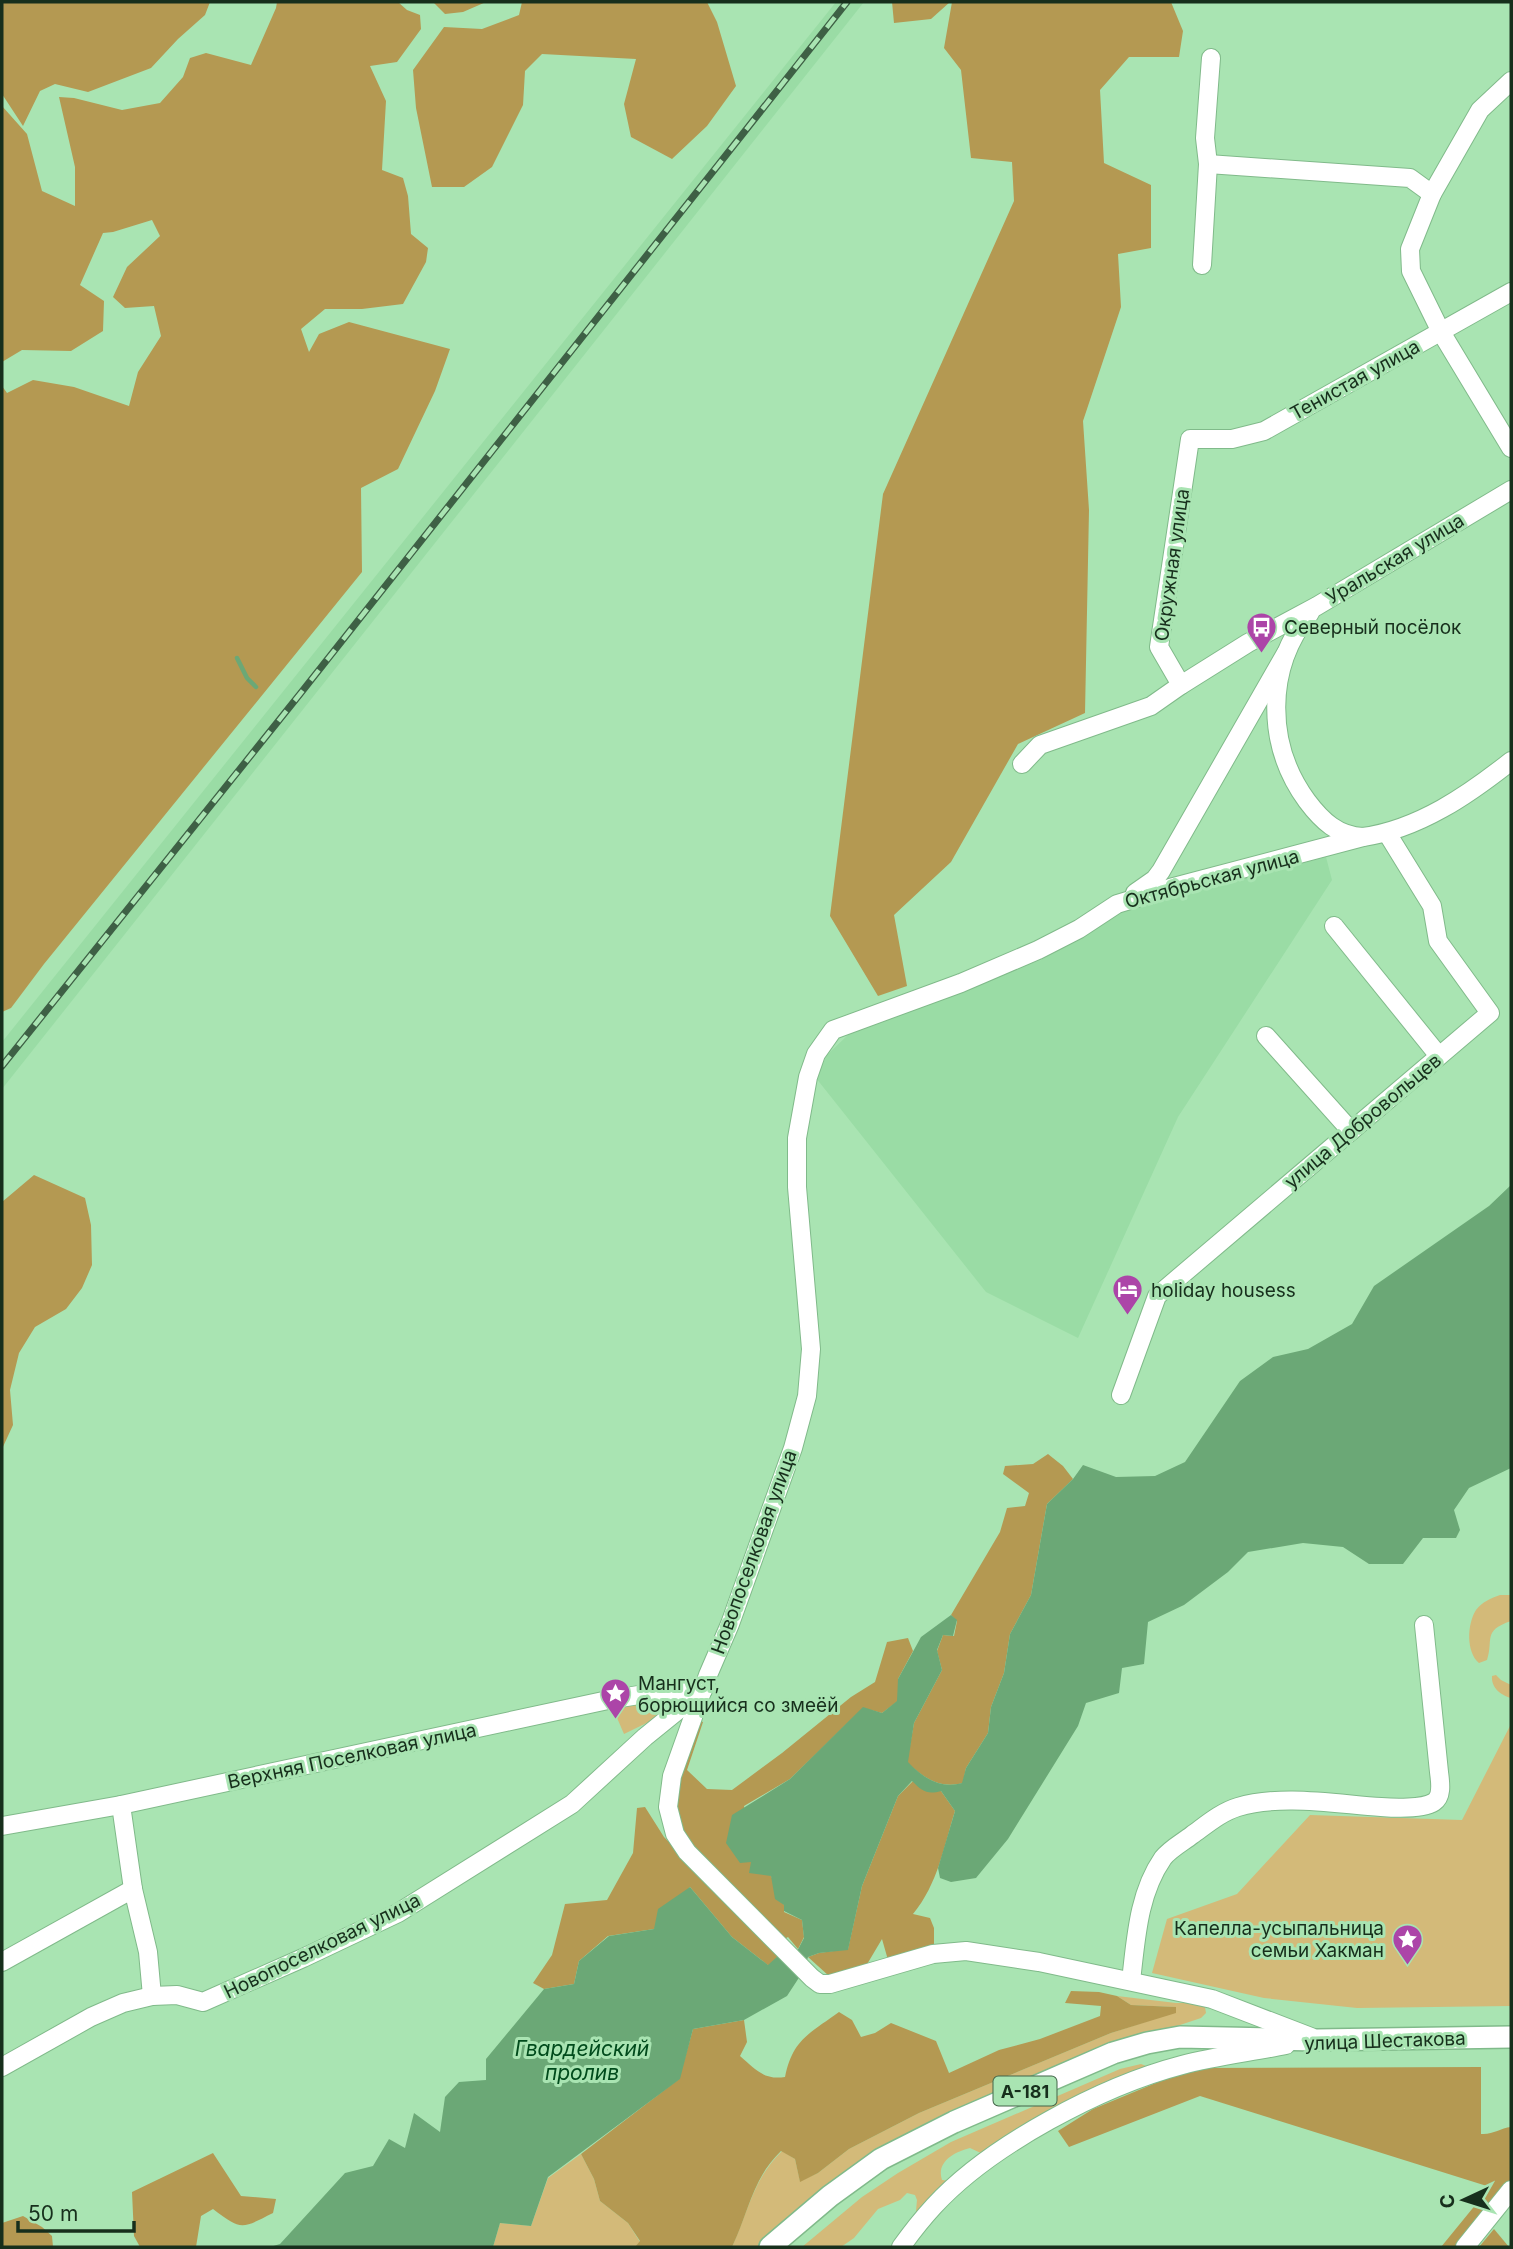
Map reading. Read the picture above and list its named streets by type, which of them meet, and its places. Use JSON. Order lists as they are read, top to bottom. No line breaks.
{"streets":{"main road":["улица Шестакова","А-181"],"street":["Тенистая улица","Уральская улица","Окружная улица","Октябрьская улица","улица Добровольцев","Новопоселковая улица","Верхняя Поселковая улица"]},"crossings":[["Тенистая улица","Окружная улица"],["Уральская улица","Окружная улица"],["Октябрьская улица","улица Добровольцев"],["Октябрьская улица","Новопоселковая улица"],["Новопоселковая улица","Верхняя Поселковая улица"],["улица Шестакова","А-181"]],"water":["Гвардейский пролив"],"places":{"bus stop":["Северный посёлок"],"hotel":["holiday housess"],"place":["Мангуст, борющийся со змеёй","Капелла-усыпальница семьи Хакман"]},"scale_bar":"50 m","north":"left"}
